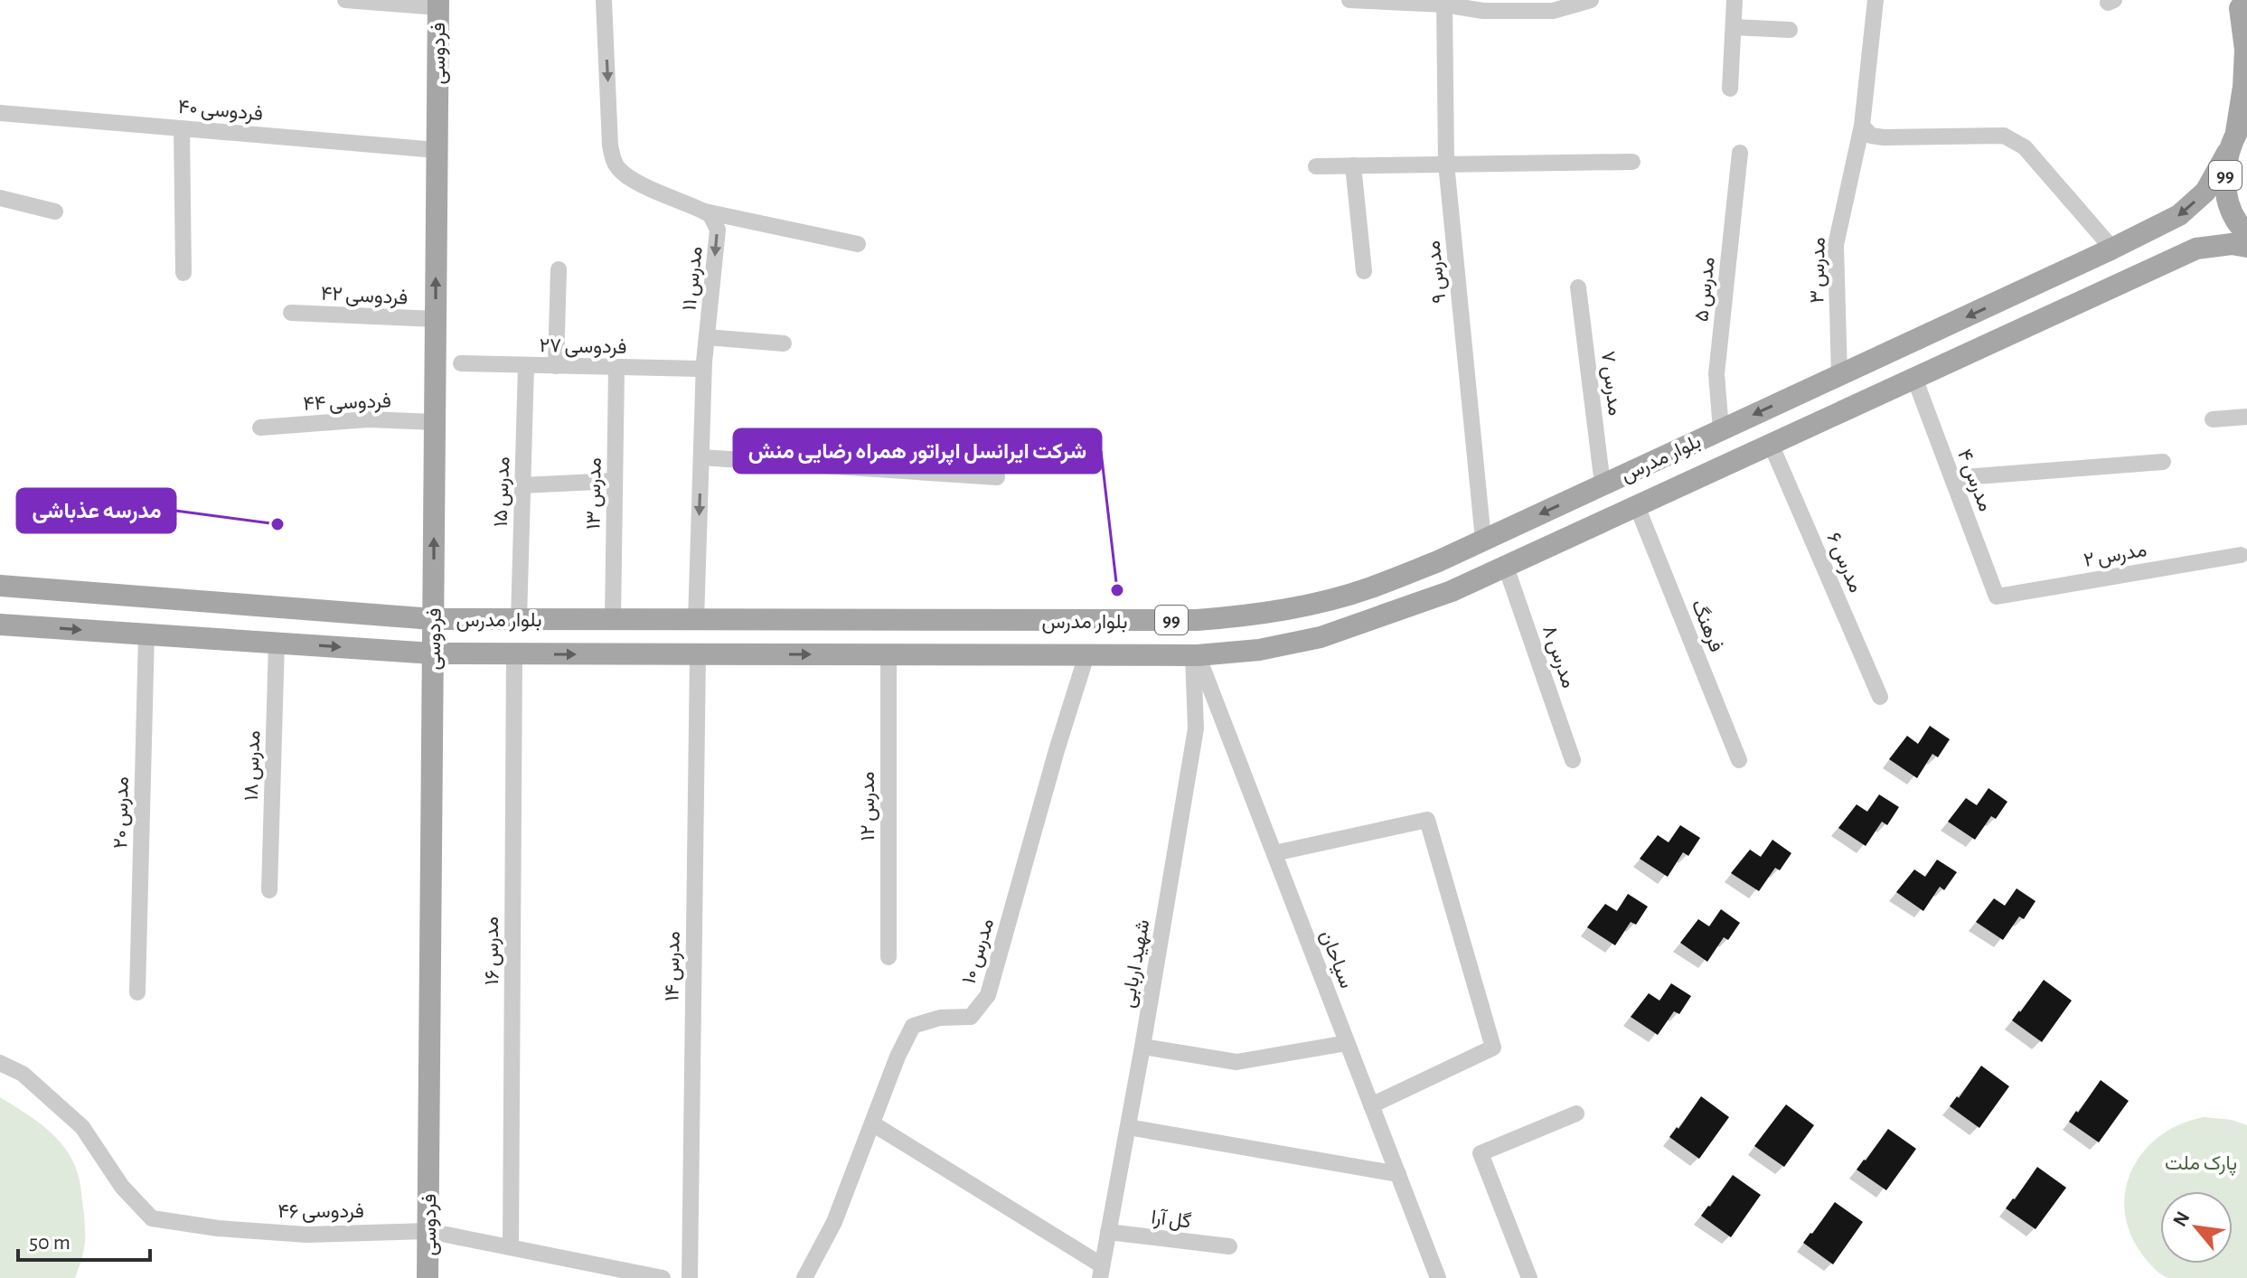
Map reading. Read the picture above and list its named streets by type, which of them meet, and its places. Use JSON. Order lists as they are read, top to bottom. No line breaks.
{"streets":{"main road":["فردوسی","99","بلوار مدرس"],"street":["فردوسی ۴۰","مدرس ۳","مدرس ۹","مدرس ۱۱","مدرس ۵","فردوسی ۴۲","فردوسی ۲۷","مدرس ۷","فردوسی ۴۴","مدرس ۴","مدرس ۱۵","مدرس ۱۳","مدرس ۲","مدرس ۶","فرهنگ","مدرس ۸","مدرس ۱۸","مدرس ۱۲","مدرس ۲۰","مدرس ۱۶","مدرس ۱۰","سیاحان","شهید اربابی","مدرس ۱۴","فردوسی ۴۶","گل آرا"]},"crossings":[["فردوسی","فردوسی ۴۰"],["فردوسی","فردوسی ۴۲"],["فردوسی","فردوسی ۴۴"],["فردوسی","بلوار مدرس"],["فردوسی","فردوسی ۴۶"],["99","بلوار مدرس"],["مدرس ۳","بلوار مدرس"],["مدرس ۹","بلوار مدرس"],["مدرس ۱۱","فردوسی ۲۷"],["مدرس ۱۱","بلوار مدرس"],["مدرس ۵","بلوار مدرس"],["فردوسی ۲۷","مدرس ۱۵"],["فردوسی ۲۷","مدرس ۱۳"],["مدرس ۷","بلوار مدرس"],["بلوار مدرس","مدرس ۴"],["بلوار مدرس","مدرس ۱۵"],["بلوار مدرس","مدرس ۱۳"],["بلوار مدرس","مدرس ۶"],["بلوار مدرس","فرهنگ"],["بلوار مدرس","مدرس ۸"],["بلوار مدرس","مدرس ۱۸"],["بلوار مدرس","مدرس ۱۲"],["بلوار مدرس","مدرس ۲۰"],["بلوار مدرس","مدرس ۱۶"],["بلوار مدرس","مدرس ۱۰"],["بلوار مدرس","سیاحان"],["بلوار مدرس","شهید اربابی"],["بلوار مدرس","مدرس ۱۴"],["مدرس ۴","مدرس ۲"],["مدرس ۱۶","فردوسی ۴۶"],["سیاحان","شهید اربابی"],["شهید اربابی","گل آرا"]],"one_way":["مدرس ۱۱"],"parks":["پارک ملت"],"places":["مدرسه عذباشی","شرکت ایرانسل اپراتور همراه رضایی منش"],"scale_bar":"50 m","north":"top left"}
